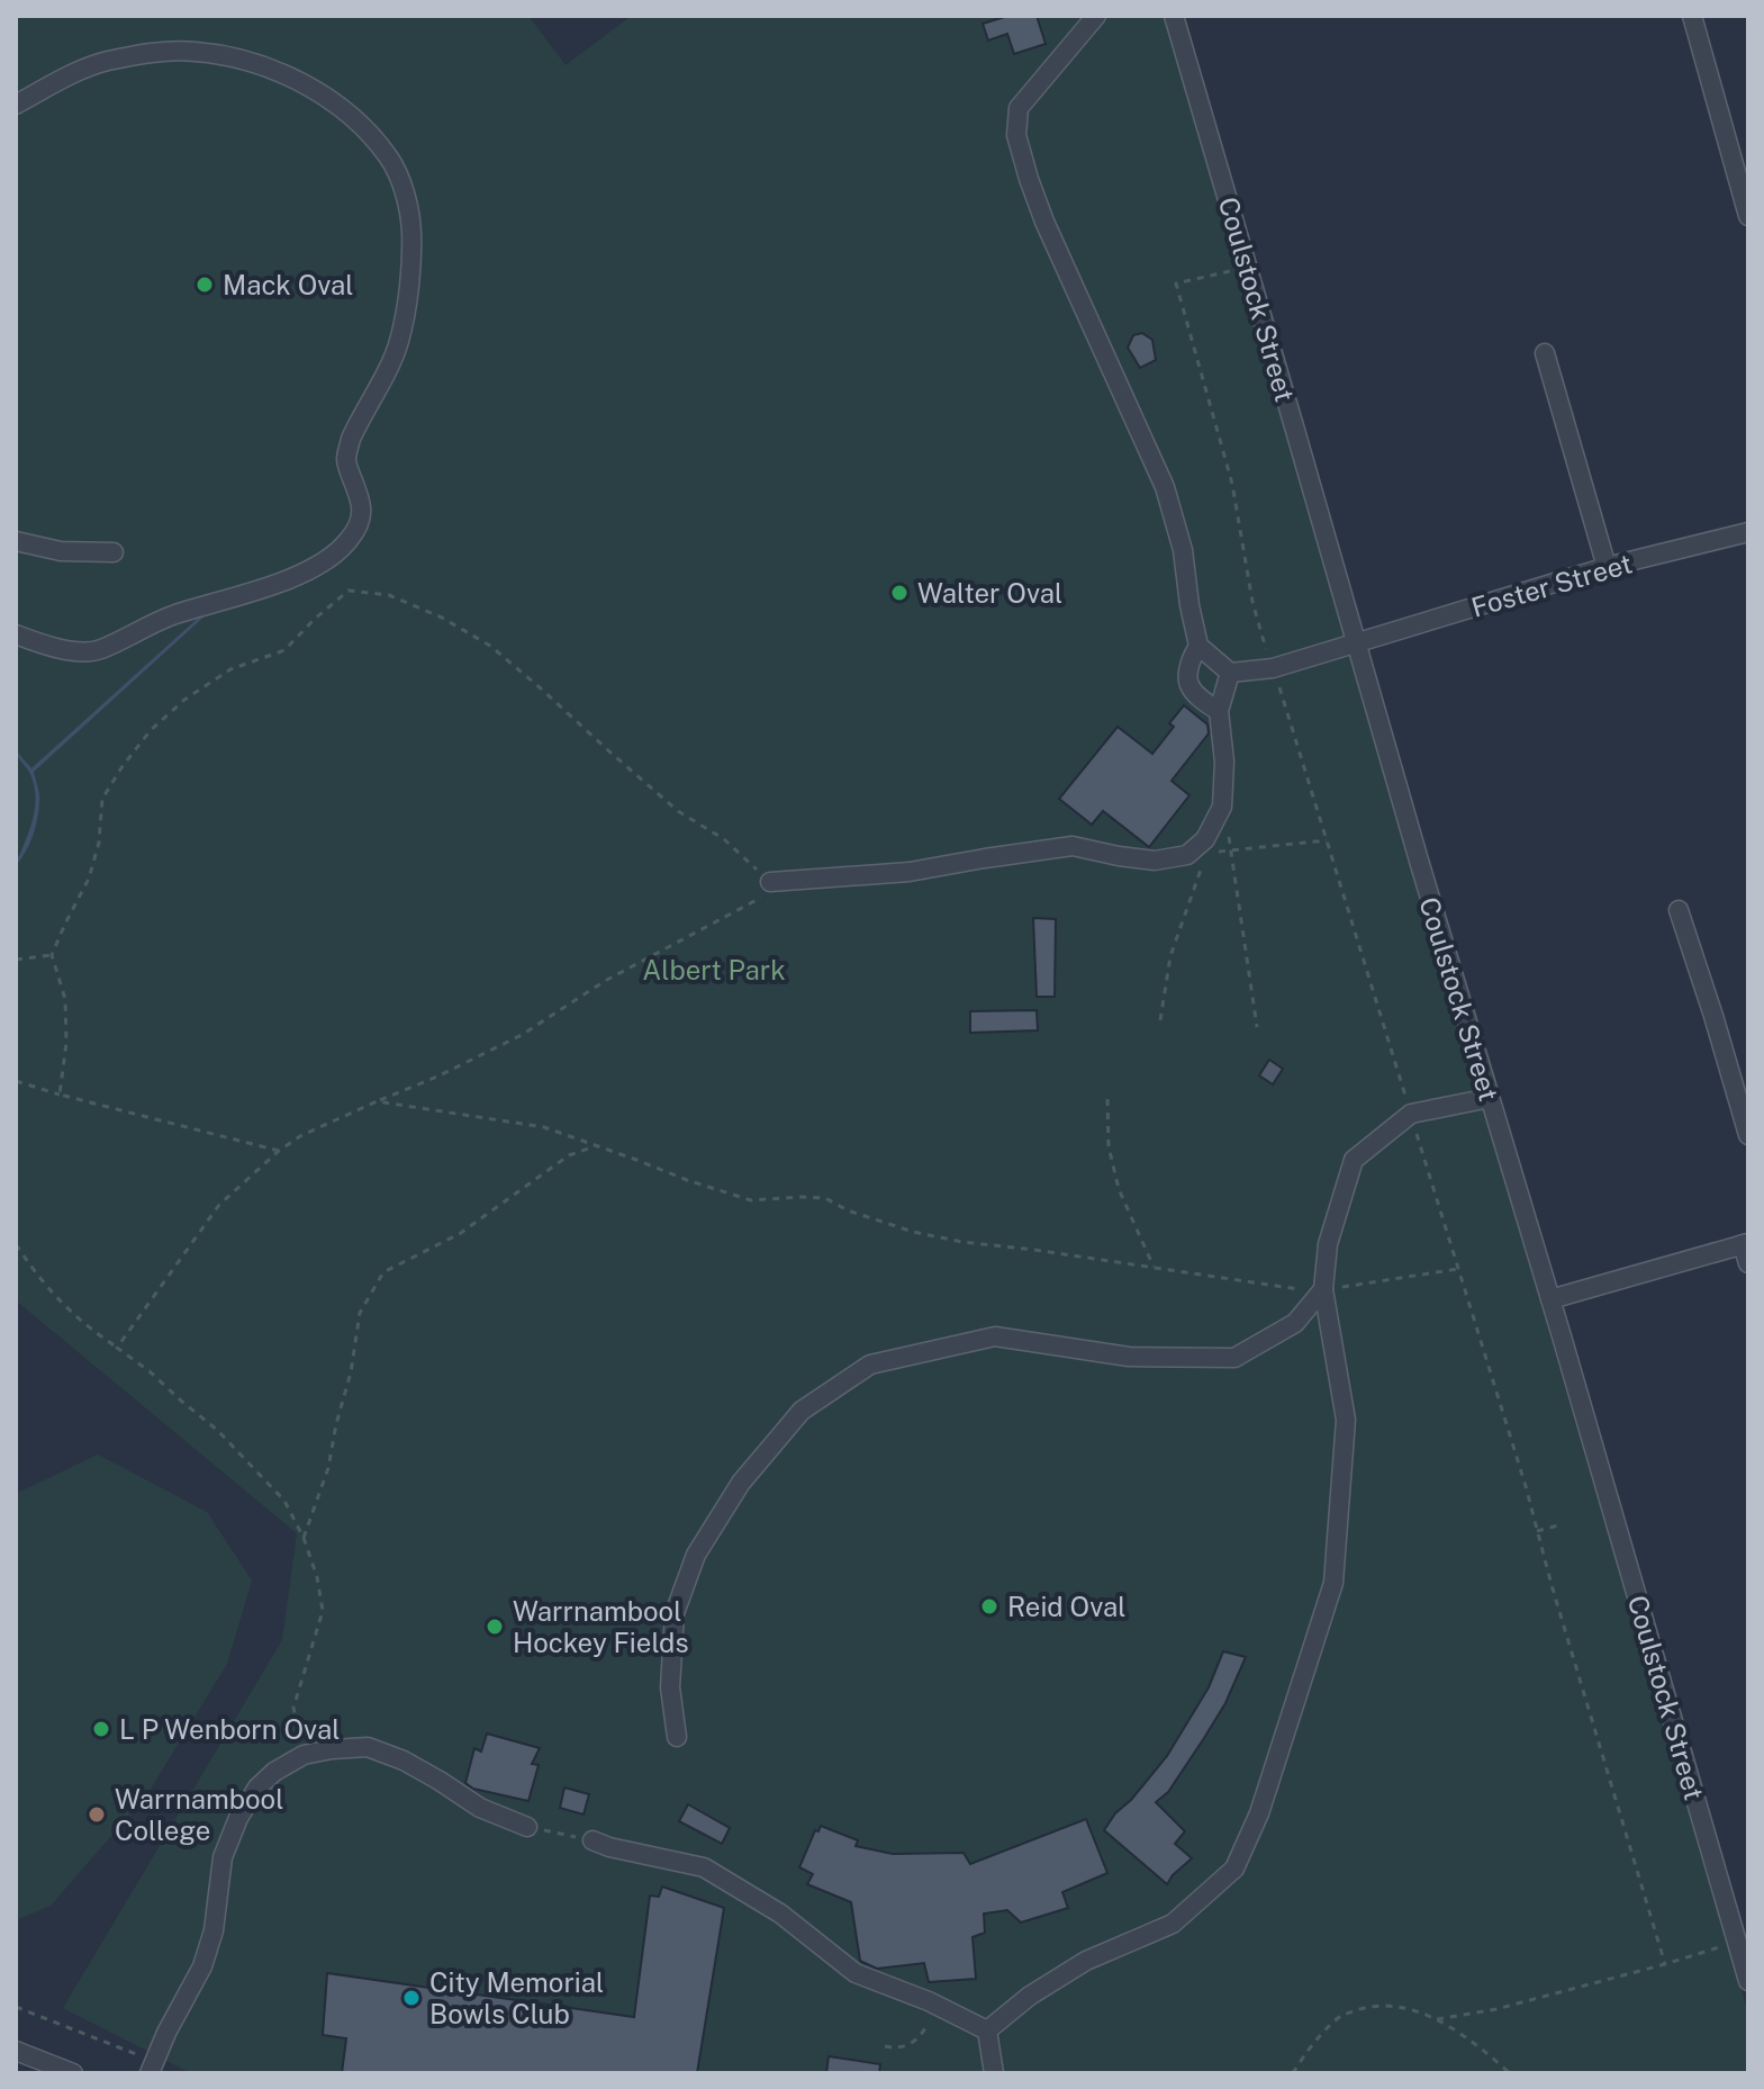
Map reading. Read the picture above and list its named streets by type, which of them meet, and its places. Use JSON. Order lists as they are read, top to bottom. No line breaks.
{"streets":{"street":["Coulstock Street","Foster Street"]},"crossings":[["Coulstock Street","Foster Street"]],"parks":["Albert Park"],"places":["Mack Oval","Walter Oval","Reid Oval","Warrnambool Hockey Fields","L P Wenborn Oval","Warrnambool College","City Memorial Bowls Club"]}
